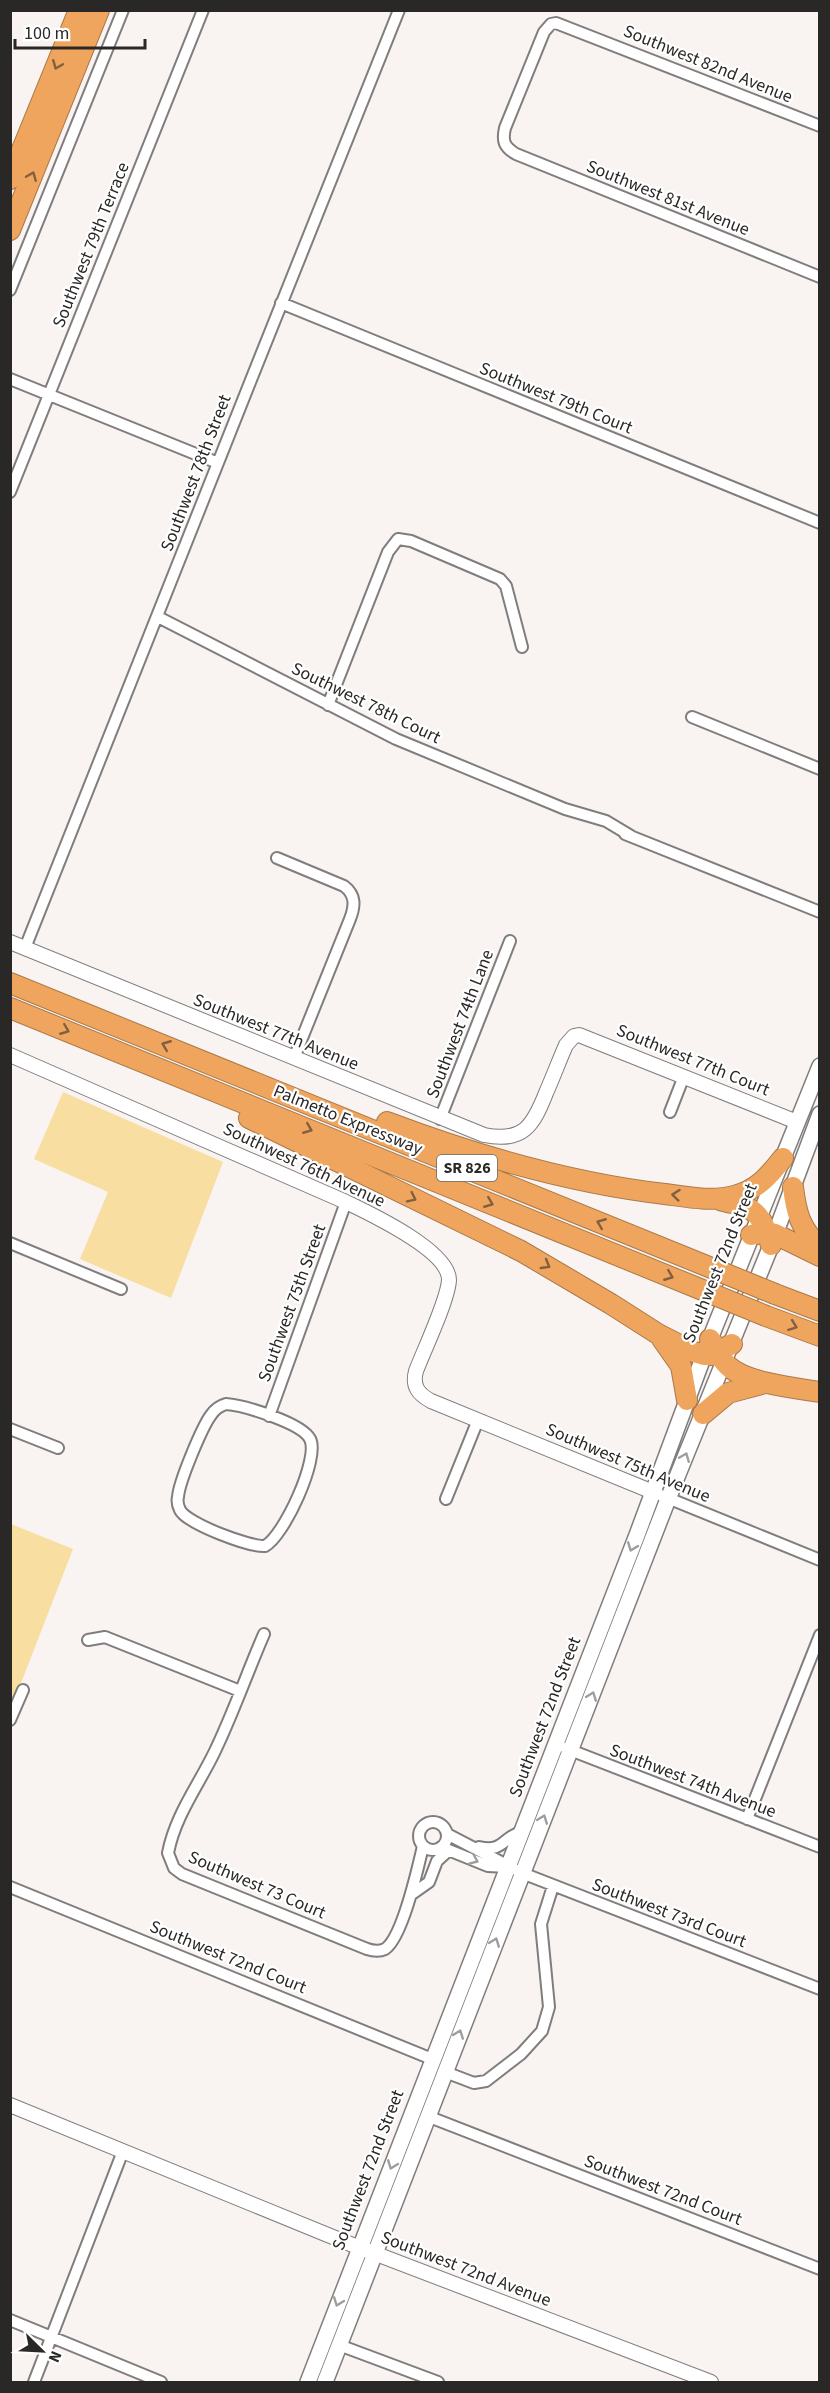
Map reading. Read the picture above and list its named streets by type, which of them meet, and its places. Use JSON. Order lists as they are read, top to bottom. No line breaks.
{"streets":{"highway":["Palmetto Expressway","SR 826"],"main road":["Southwest 72nd Street"],"street":["Southwest 82nd Avenue","Southwest 81st Avenue","Southwest 79th Terrace","Southwest 79th Court","Southwest 78th Street","Southwest 78th Court","Southwest 74th Lane","Southwest 77th Avenue","Southwest 77th Court","Southwest 76th Avenue","Southwest 75th Street","Southwest 75th Avenue","Southwest 74th Avenue","Southwest 73 Court","Southwest 73rd Court","Southwest 72nd Court","Southwest 72nd Avenue"]},"crossings":[["Southwest 82nd Avenue","Southwest 81st Avenue"],["Southwest 79th Court","Southwest 78th Street"],["Southwest 78th Street","Southwest 78th Court"],["Southwest 78th Street","Southwest 77th Avenue"],["Southwest 74th Lane","Southwest 77th Avenue"],["Southwest 77th Avenue","Southwest 77th Court"],["Southwest 77th Court","Southwest 72nd Street"],["Southwest 76th Avenue","Southwest 75th Street"],["Southwest 76th Avenue","Southwest 75th Avenue"],["Southwest 72nd Street","Southwest 75th Avenue"],["Southwest 72nd Street","Southwest 74th Avenue"],["Southwest 72nd Street","Southwest 73rd Court"],["Southwest 72nd Street","Southwest 72nd Court"],["Southwest 72nd Street","Southwest 72nd Avenue"]],"scale_bar":"100 m","north":"bottom right"}
